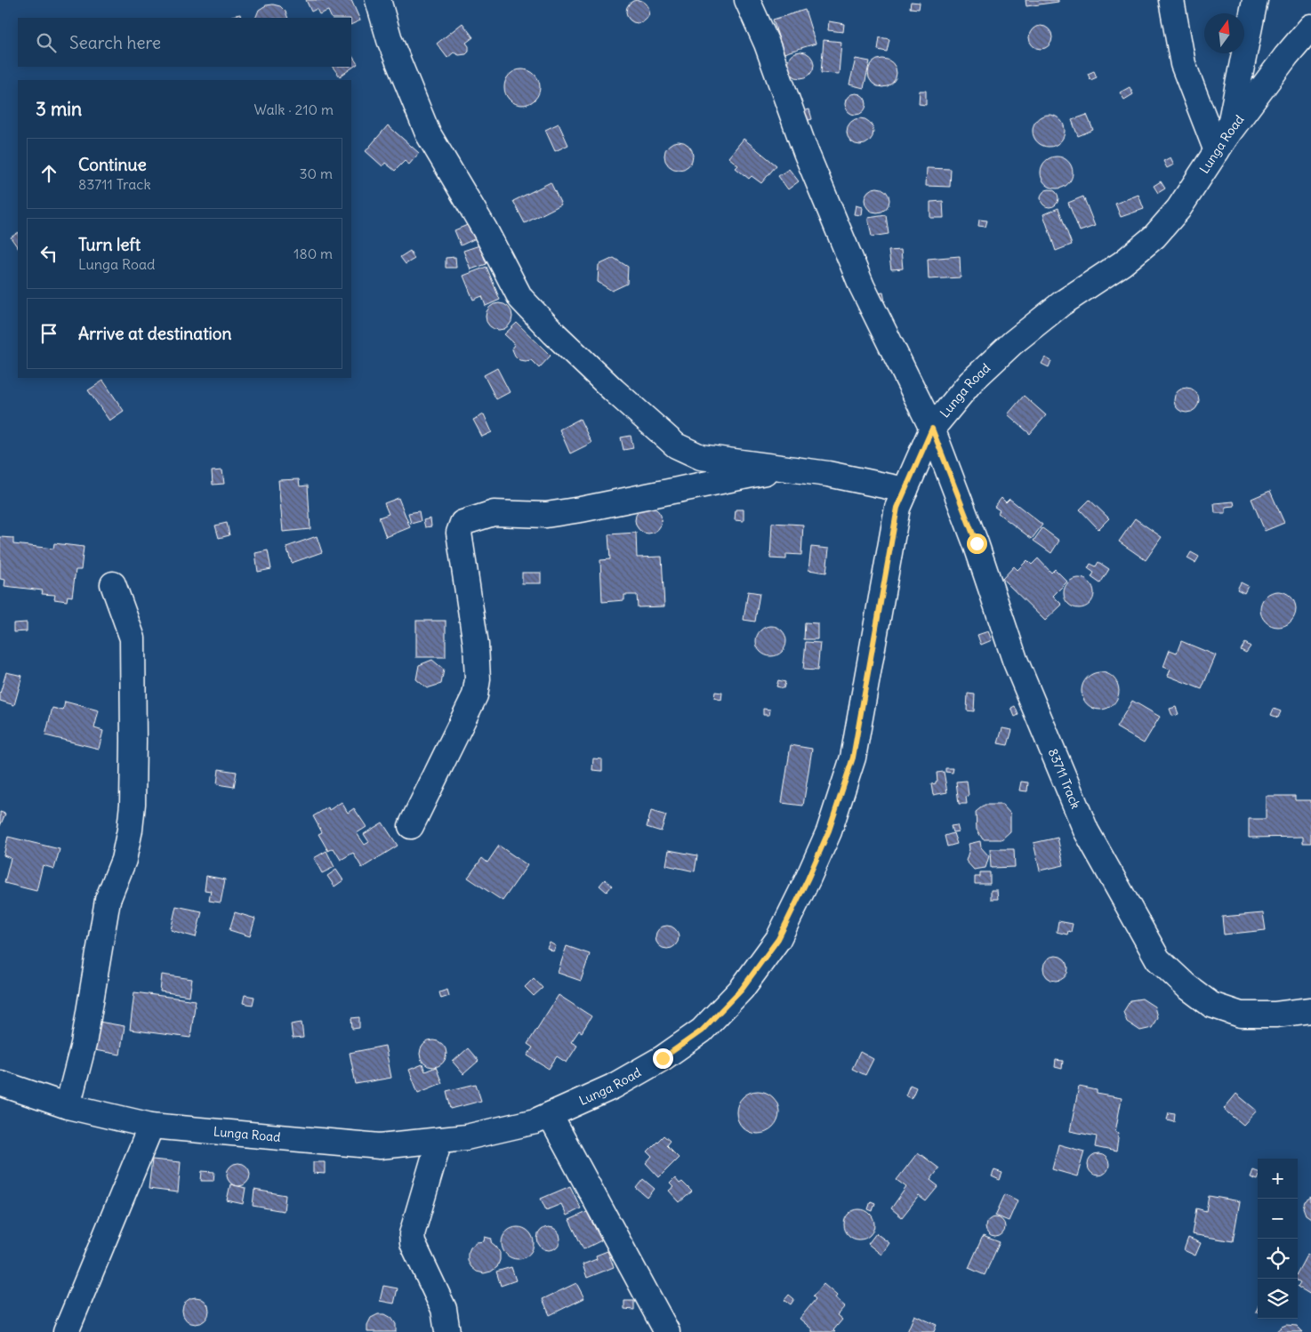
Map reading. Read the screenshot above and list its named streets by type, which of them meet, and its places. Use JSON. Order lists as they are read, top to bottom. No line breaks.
{"streets":{"street":["Lunga Road","83711 Track"]},"crossings":[["Lunga Road","83711 Track"]],"north":"top","page":{"search":"Search here","heading":["3 min","Walk · 210 m"],"list":[["Continue","83711 Track","30 m"],["Turn left","Lunga Road","180 m"],"Arrive at destination"],"map_buttons":["+","−"]}}
